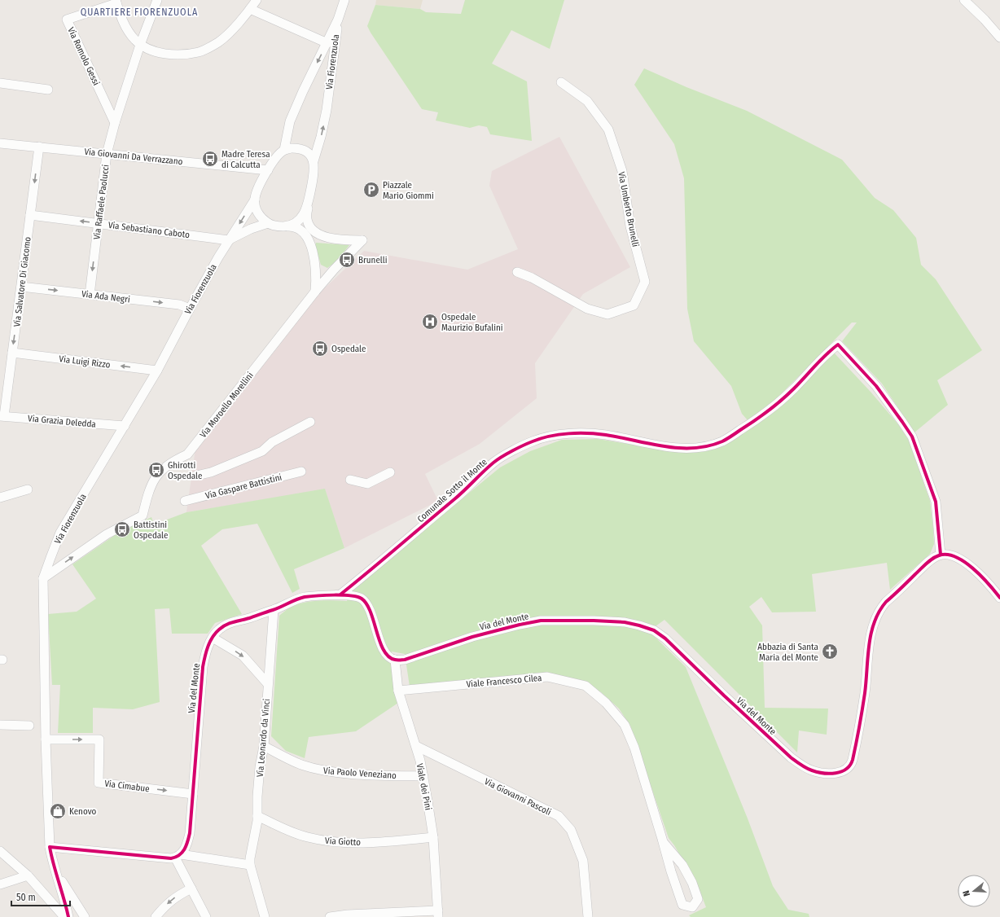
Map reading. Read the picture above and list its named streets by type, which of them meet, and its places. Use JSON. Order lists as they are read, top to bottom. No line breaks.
{"streets":{"street":["Via Romolo Gessi","Via Fiorenzuola","Via Giovanni Da Verrazzano","Via Raffaele Paolucci","Via Umberto Brunelli","Via Sebastiano Caboto","Via Salvatore Di Giacomo","Via Ada Negri","Via Luigi Rizzo","Via Moroello Morellini","Via Grazia Deledda","Via Gaspare Battistini","Comunale Sotto il Monte","Via del Monte","Viale Francesco Cilea","Via Leonardo da Vinci","Via Paolo Veneziano","Via Cimabue","Viale dei Pini","Via Giovanni Pascoli","Via Giotto"]},"crossings":[["Via Romolo Gessi","Via Raffaele Paolucci"],["Via Fiorenzuola","Via Giovanni Da Verrazzano"],["Via Fiorenzuola","Via Sebastiano Caboto"],["Via Fiorenzuola","Via Ada Negri"],["Via Fiorenzuola","Via Luigi Rizzo"],["Via Fiorenzuola","Via Moroello Morellini"],["Via Fiorenzuola","Via Grazia Deledda"],["Via Fiorenzuola","Via Cimabue"],["Via Giovanni Da Verrazzano","Via Raffaele Paolucci"],["Via Giovanni Da Verrazzano","Via Salvatore Di Giacomo"],["Via Raffaele Paolucci","Via Sebastiano Caboto"],["Via Raffaele Paolucci","Via Ada Negri"],["Via Sebastiano Caboto","Via Salvatore Di Giacomo"],["Via Salvatore Di Giacomo","Via Ada Negri"],["Via Salvatore Di Giacomo","Via Luigi Rizzo"],["Via Salvatore Di Giacomo","Via Grazia Deledda"],["Comunale Sotto il Monte","Via del Monte"],["Via del Monte","Via Leonardo da Vinci"],["Via del Monte","Via Cimabue"],["Via del Monte","Viale dei Pini"],["Viale Francesco Cilea","Viale dei Pini"],["Via Leonardo da Vinci","Via Paolo Veneziano"],["Via Leonardo da Vinci","Via Giotto"],["Via Paolo Veneziano","Viale dei Pini"],["Viale dei Pini","Via Giovanni Pascoli"],["Viale dei Pini","Via Giotto"]],"one_way":["Via Salvatore Di Giacomo","Via Ada Negri","Via Luigi Rizzo"],"districts":["QUARTIERE FIORENZUOLA"],"places":{"bus stop":["Madre Teresa di Calcutta","Brunelli","Ospedale","Ghirotti Ospedale","Battistini Ospedale"],"parking":["Piazzale Mario Giommi"],"hospital":["Ospedale Maurizio Bufalini"],"church":["Abbazia di Santa Maria del Monte"],"shop":["Kenovo"]},"scale_bar":"50 m","north":"left"}
